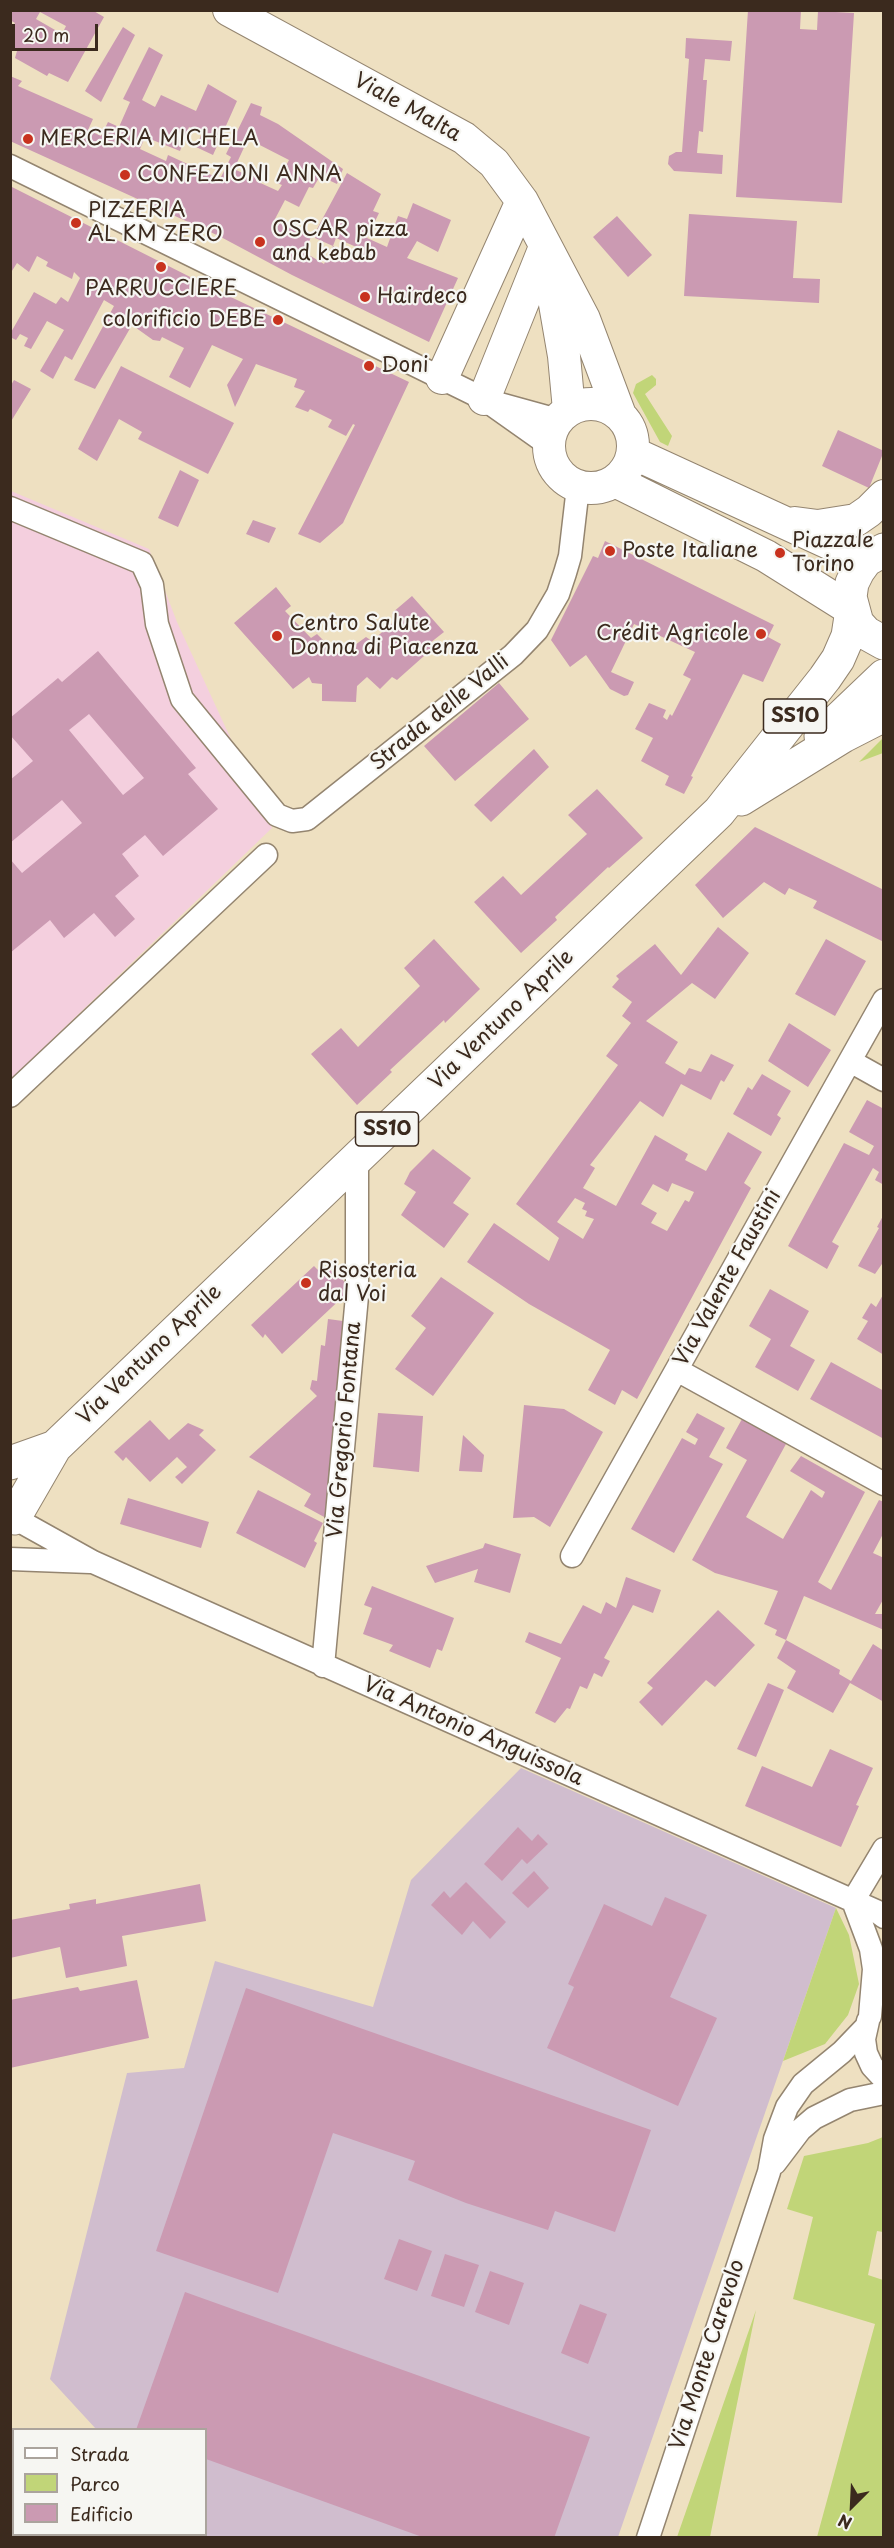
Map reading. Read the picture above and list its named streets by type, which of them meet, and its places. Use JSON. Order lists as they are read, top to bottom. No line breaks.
{"streets":{"main road":["SS10","Via Ventuno Aprile"],"street":["Viale Malta","Strada delle Valli","Via Valente Faustini","Via Gregorio Fontana","Via Antonio Anguissola","Via Monte Carevolo"]},"crossings":[["Viale Malta","Strada delle Valli"],["SS10","Via Ventuno Aprile"],["Via Ventuno Aprile","Via Gregorio Fontana"],["Via Ventuno Aprile","Via Antonio Anguissola"],["Via Gregorio Fontana","Via Antonio Anguissola"]],"places":["MERCERIA MICHELA","CONFEZIONI ANNA","PIZZERIA AL KM ZERO","OSCAR pizza and kebab","PARRUCCIERE","Hairdeco","colorificio DEBE","Doni","Poste Italiane","Piazzale Torino","Crédit Agricole","Centro Salute Donna di Piacenza","Risosteria dal Voi"],"legend":["Strada","Parco","Edificio"],"scale_bar":"20 m","north":"bottom left"}
